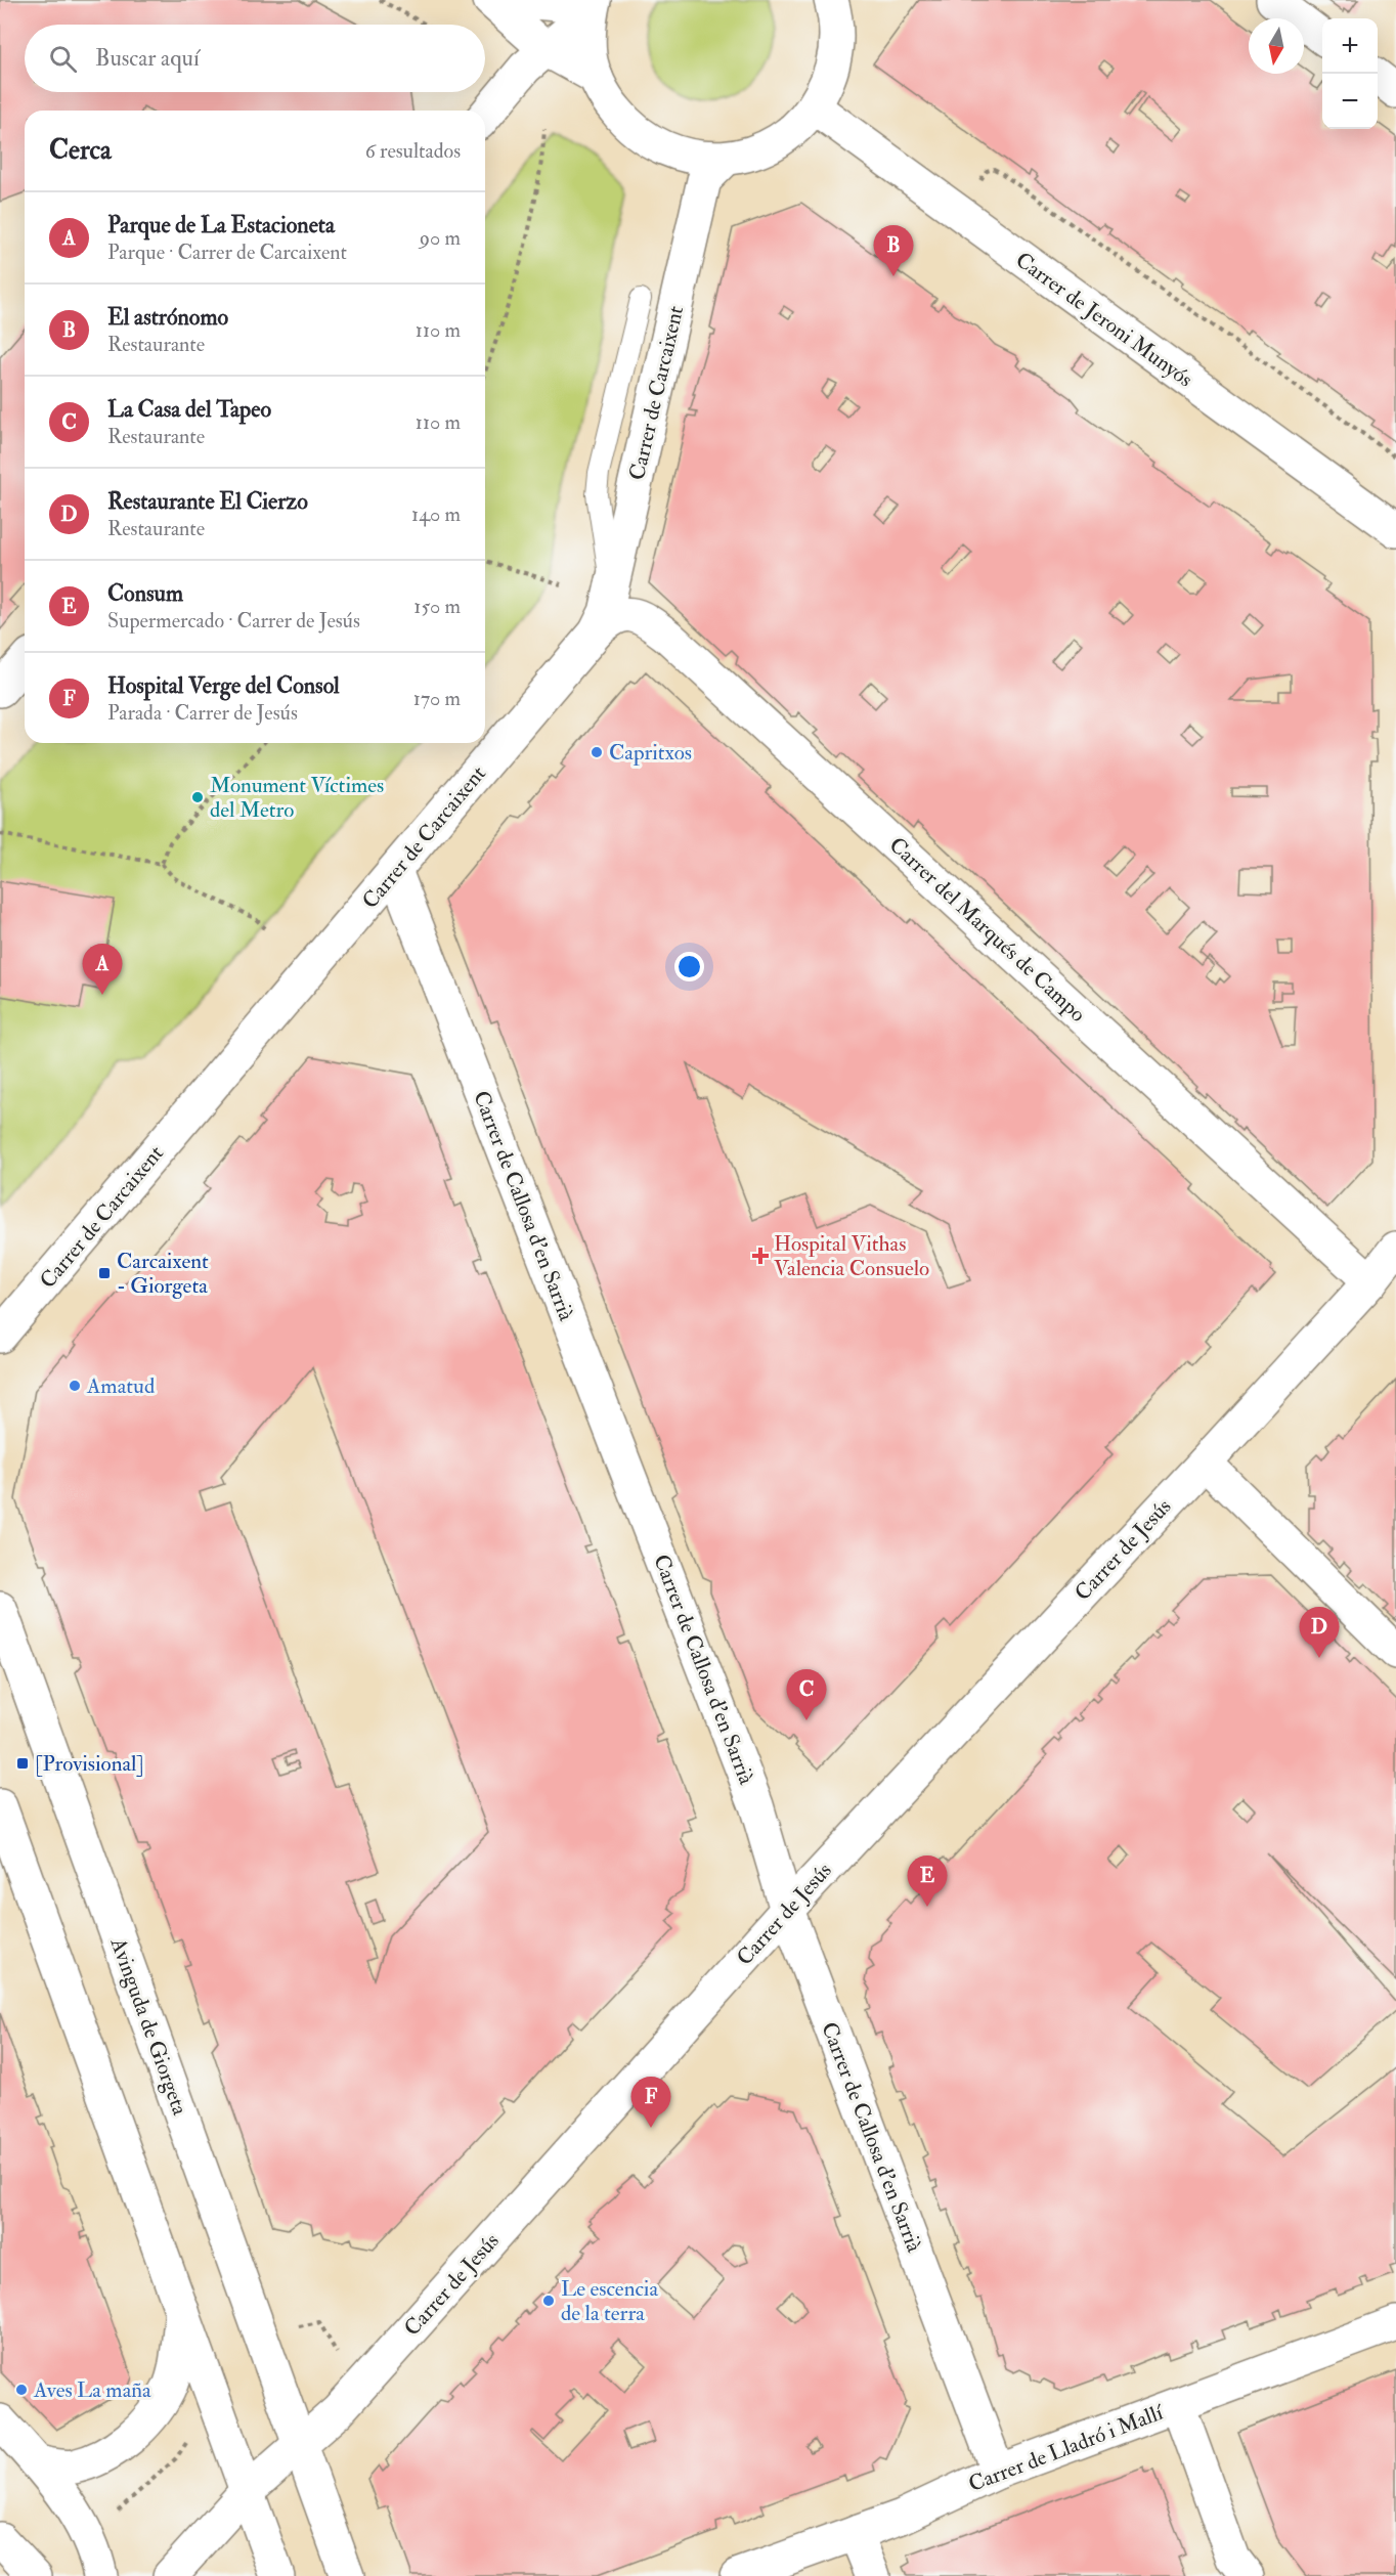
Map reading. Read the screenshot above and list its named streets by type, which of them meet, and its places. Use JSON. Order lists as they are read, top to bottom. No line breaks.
{"streets":{"street":["Carrer de Jeroni Munyós","Carrer de Carcaixent","Carrer del Marqués de Campo","Carrer de Callosa d'en Sarrià","Carrer de Jesús","Avinguda de Giorgeta","Carrer de Lladró i Mallí"]},"crossings":[["Carrer de Carcaixent","Carrer del Marqués de Campo"],["Carrer de Carcaixent","Carrer de Callosa d'en Sarrià"],["Carrer del Marqués de Campo","Carrer de Jesús"],["Carrer de Callosa d'en Sarrià","Carrer de Jesús"],["Carrer de Callosa d'en Sarrià","Carrer de Lladró i Mallí"],["Carrer de Jesús","Avinguda de Giorgeta"]],"places":{"other":["Capritxos","Monument Víctimes del Metro","Amatud","Le escencia de la terra","Aves La maña"],"health":["Hospital Vithas Valencia Consuelo"],"transit":["Carcaixent - Giorgeta","[Provisional]"]},"north":"bottom","page":{"map_buttons":["+","−"],"search":"Buscar aquí","heading":["Cerca","6 resultados"],"list":[{"mark":"A","name":"Parque de La Estacioneta","note":"Parque · Carrer de Carcaixent","value":"90 m"},{"mark":"B","name":"El astrónomo","note":"Restaurante","value":"110 m"},{"mark":"C","name":"La Casa del Tapeo","note":"Restaurante","value":"110 m"},{"mark":"D","name":"Restaurante El Cierzo","note":"Restaurante","value":"140 m"},{"mark":"E","name":"Consum","note":"Supermercado · Carrer de Jesús","value":"150 m"},{"mark":"F","name":"Hospital Verge del Consol","note":"Parada · Carrer de Jesús","value":"170 m"}],"pins":["B","A","D","C","E","F"]}}
